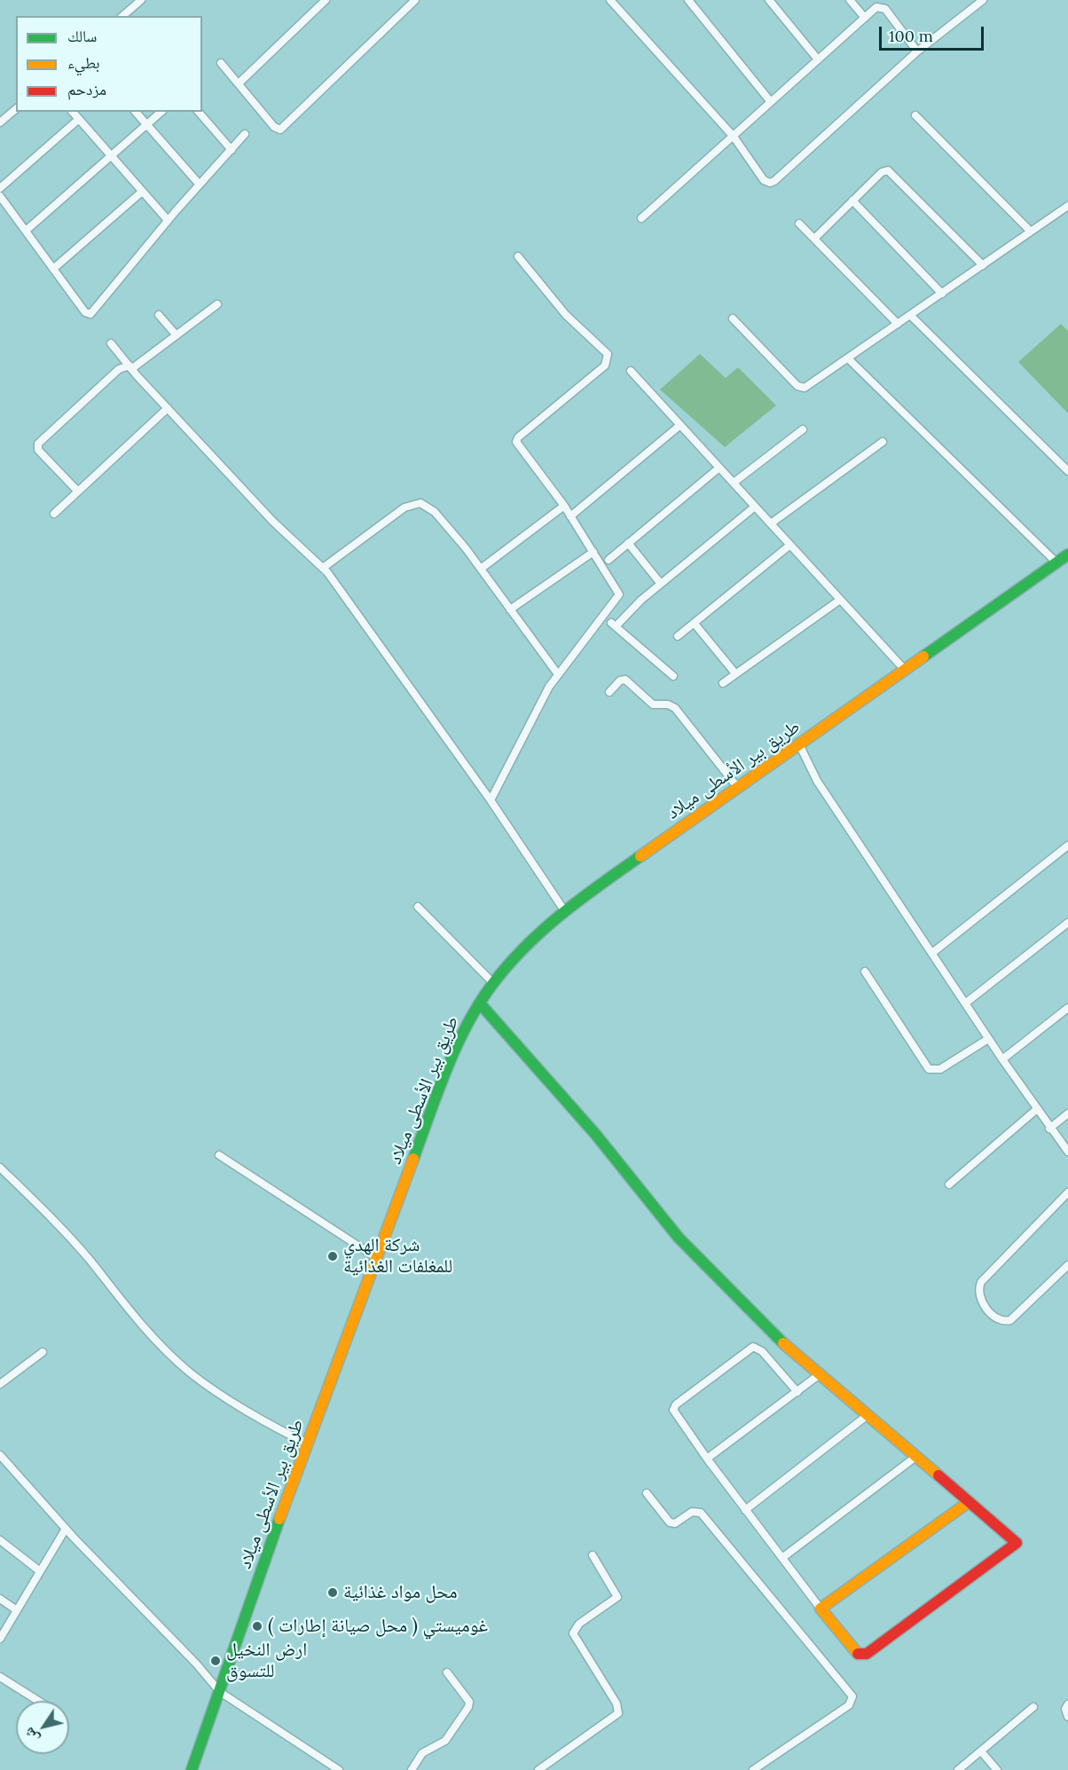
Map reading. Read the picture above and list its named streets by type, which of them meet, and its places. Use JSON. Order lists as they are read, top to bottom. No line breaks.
{"streets":{"main road":["طريق بير الأسطى ميلاد"]},"places":["شركة الهدي للمغلفات الغذائية","محل مواد غذائية","غوميستي ( محل صيانة إطارات )","ارض النخيل للتسوق"],"legend":["سالك","بطيء","مزدحم"],"scale_bar":"100 m","north":"bottom left"}
